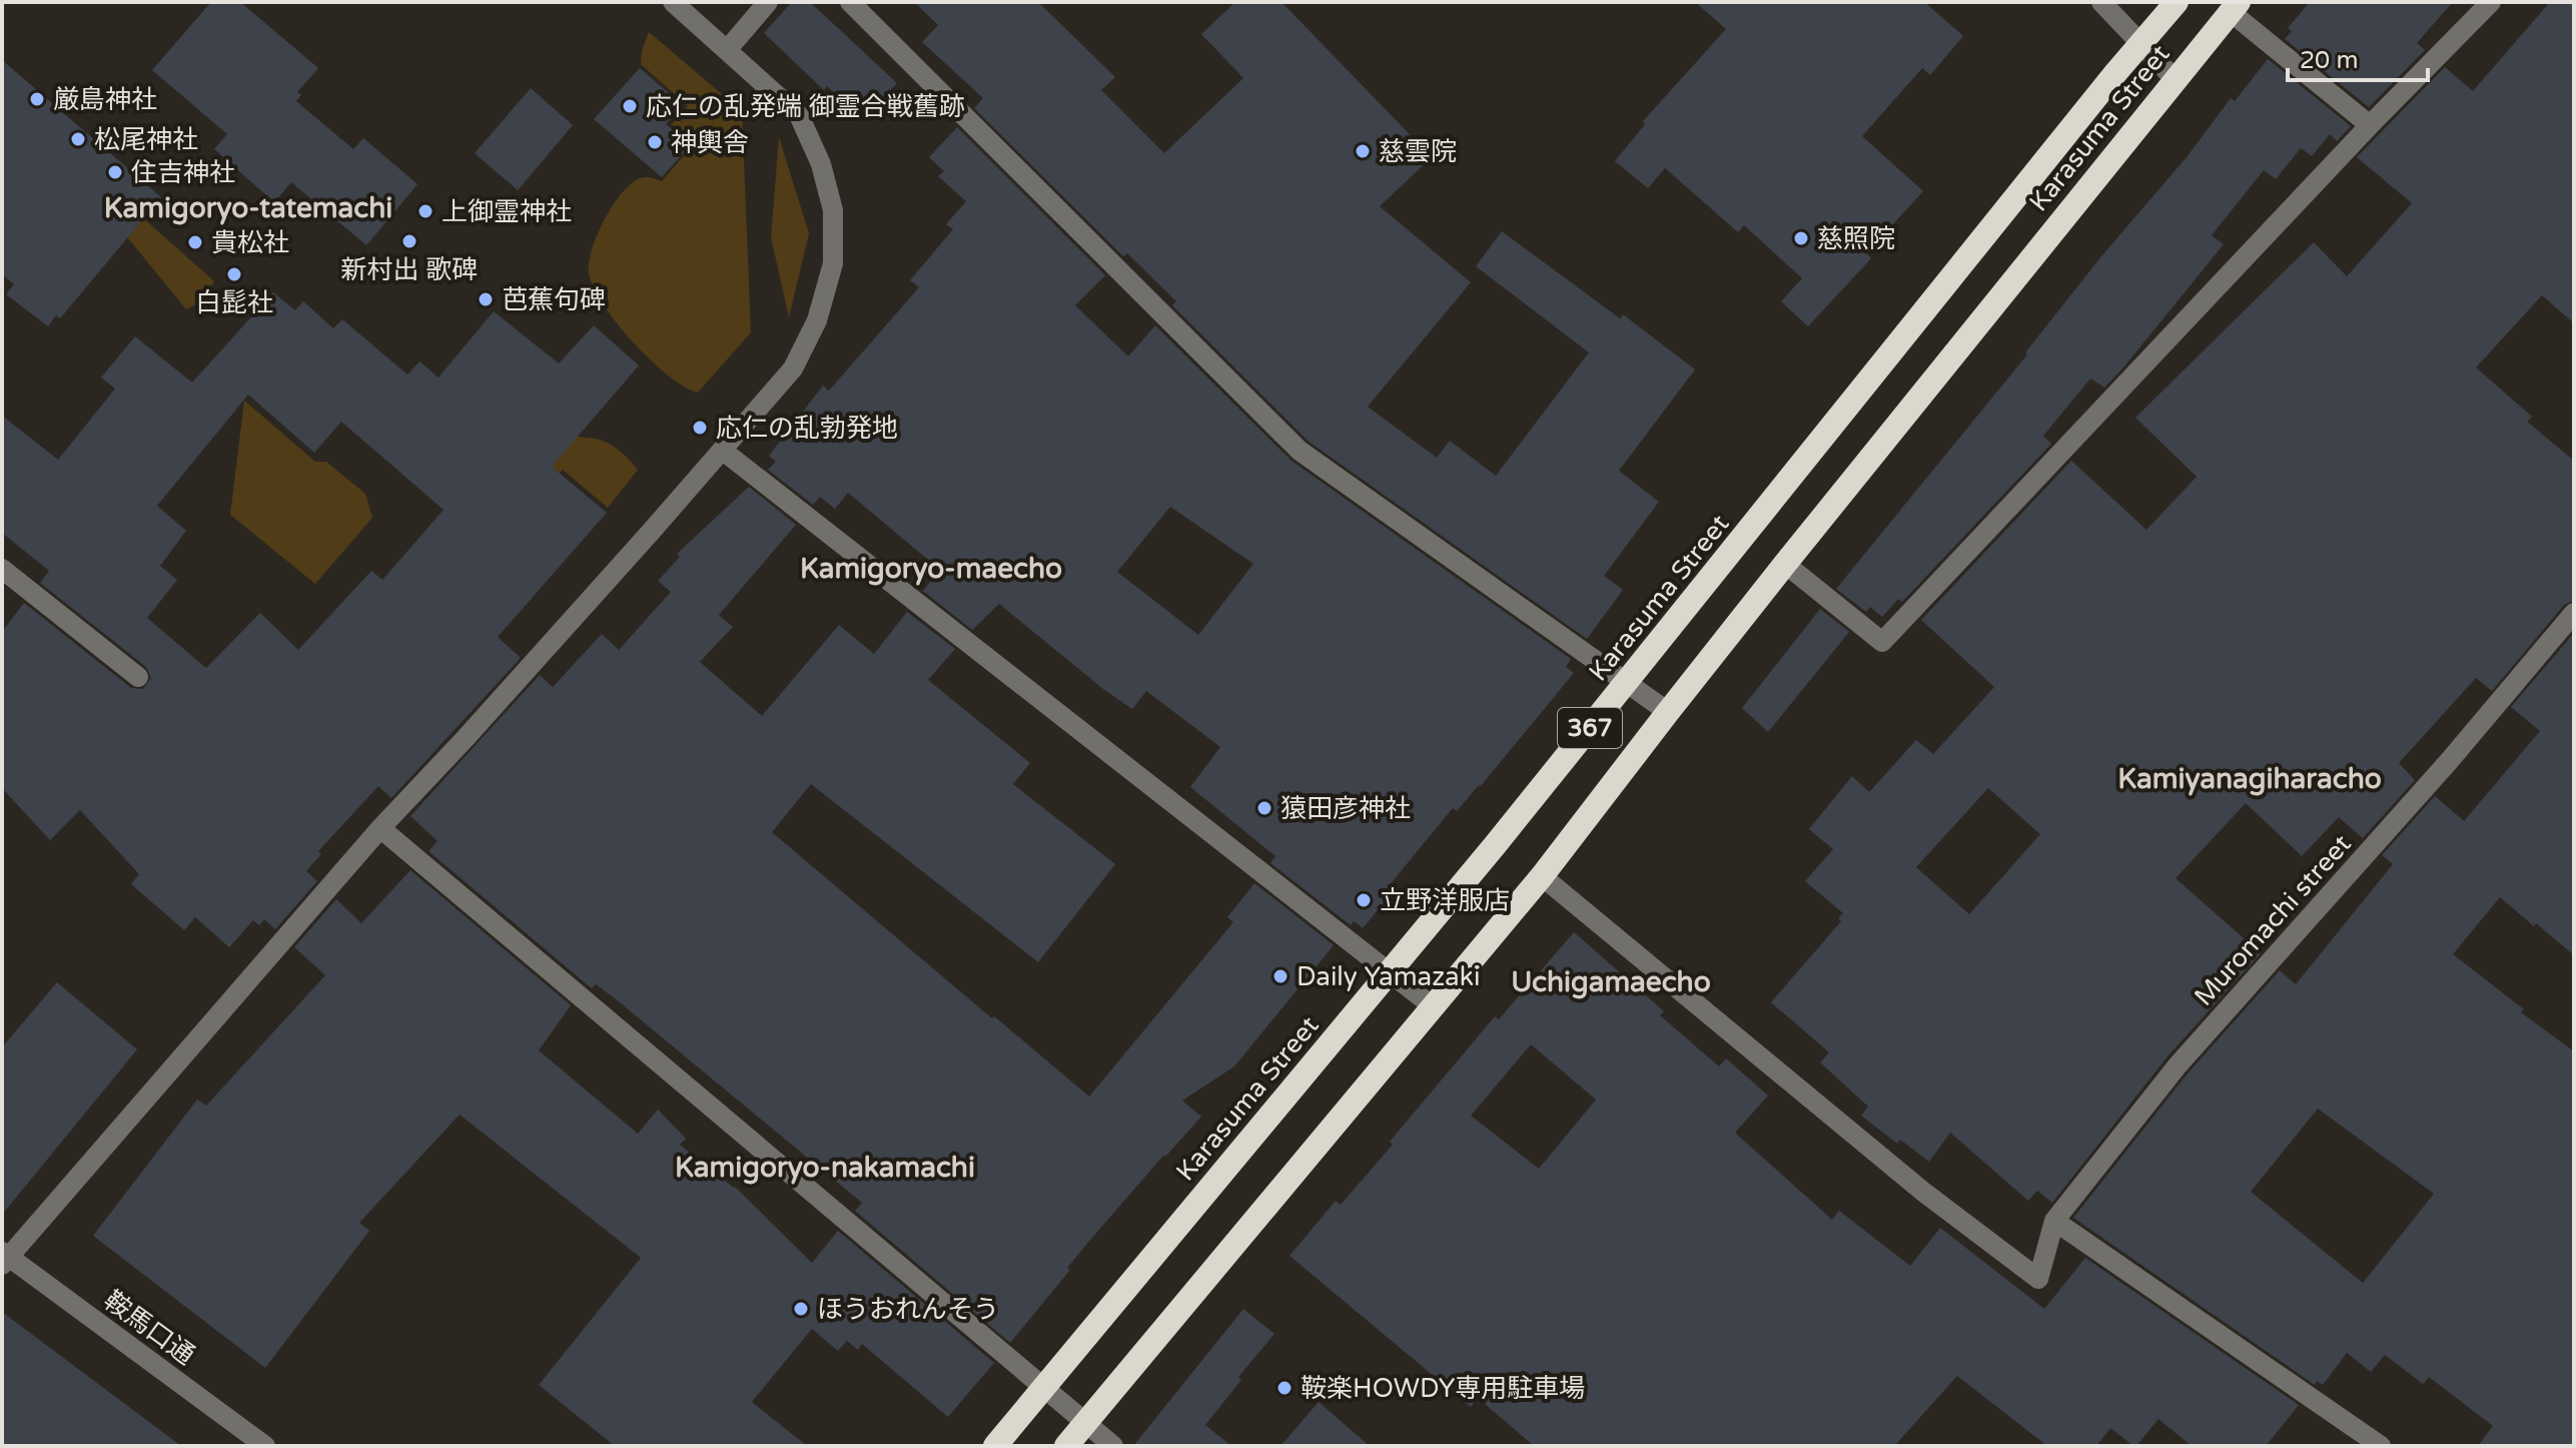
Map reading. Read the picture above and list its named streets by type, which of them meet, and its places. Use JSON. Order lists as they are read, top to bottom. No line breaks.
{"streets":{"highway":["Karasuma Street","367"],"street":["Muromachi street","鞍馬口通"]},"crossings":[["Karasuma Street","Muromachi street"]],"districts":["Kamigoryo-tatemachi","Kamigoryo-maecho","Kamiyanagiharacho","Uchigamaecho","Kamigoryo-nakamachi"],"places":["厳島神社","応仁の乱発端 御霊合戦舊跡","松尾神社","神輿舎","慈雲院","住吉神社","上御霊神社","慈照院","新村出 歌碑","貴松社","白髭社","芭蕉句碑","応仁の乱勃発地","猿田彦神社","立野洋服店","Daily Yamazaki","ほうおれんそう","鞍楽HOWDY専用駐車場"],"scale_bar":"20 m"}
